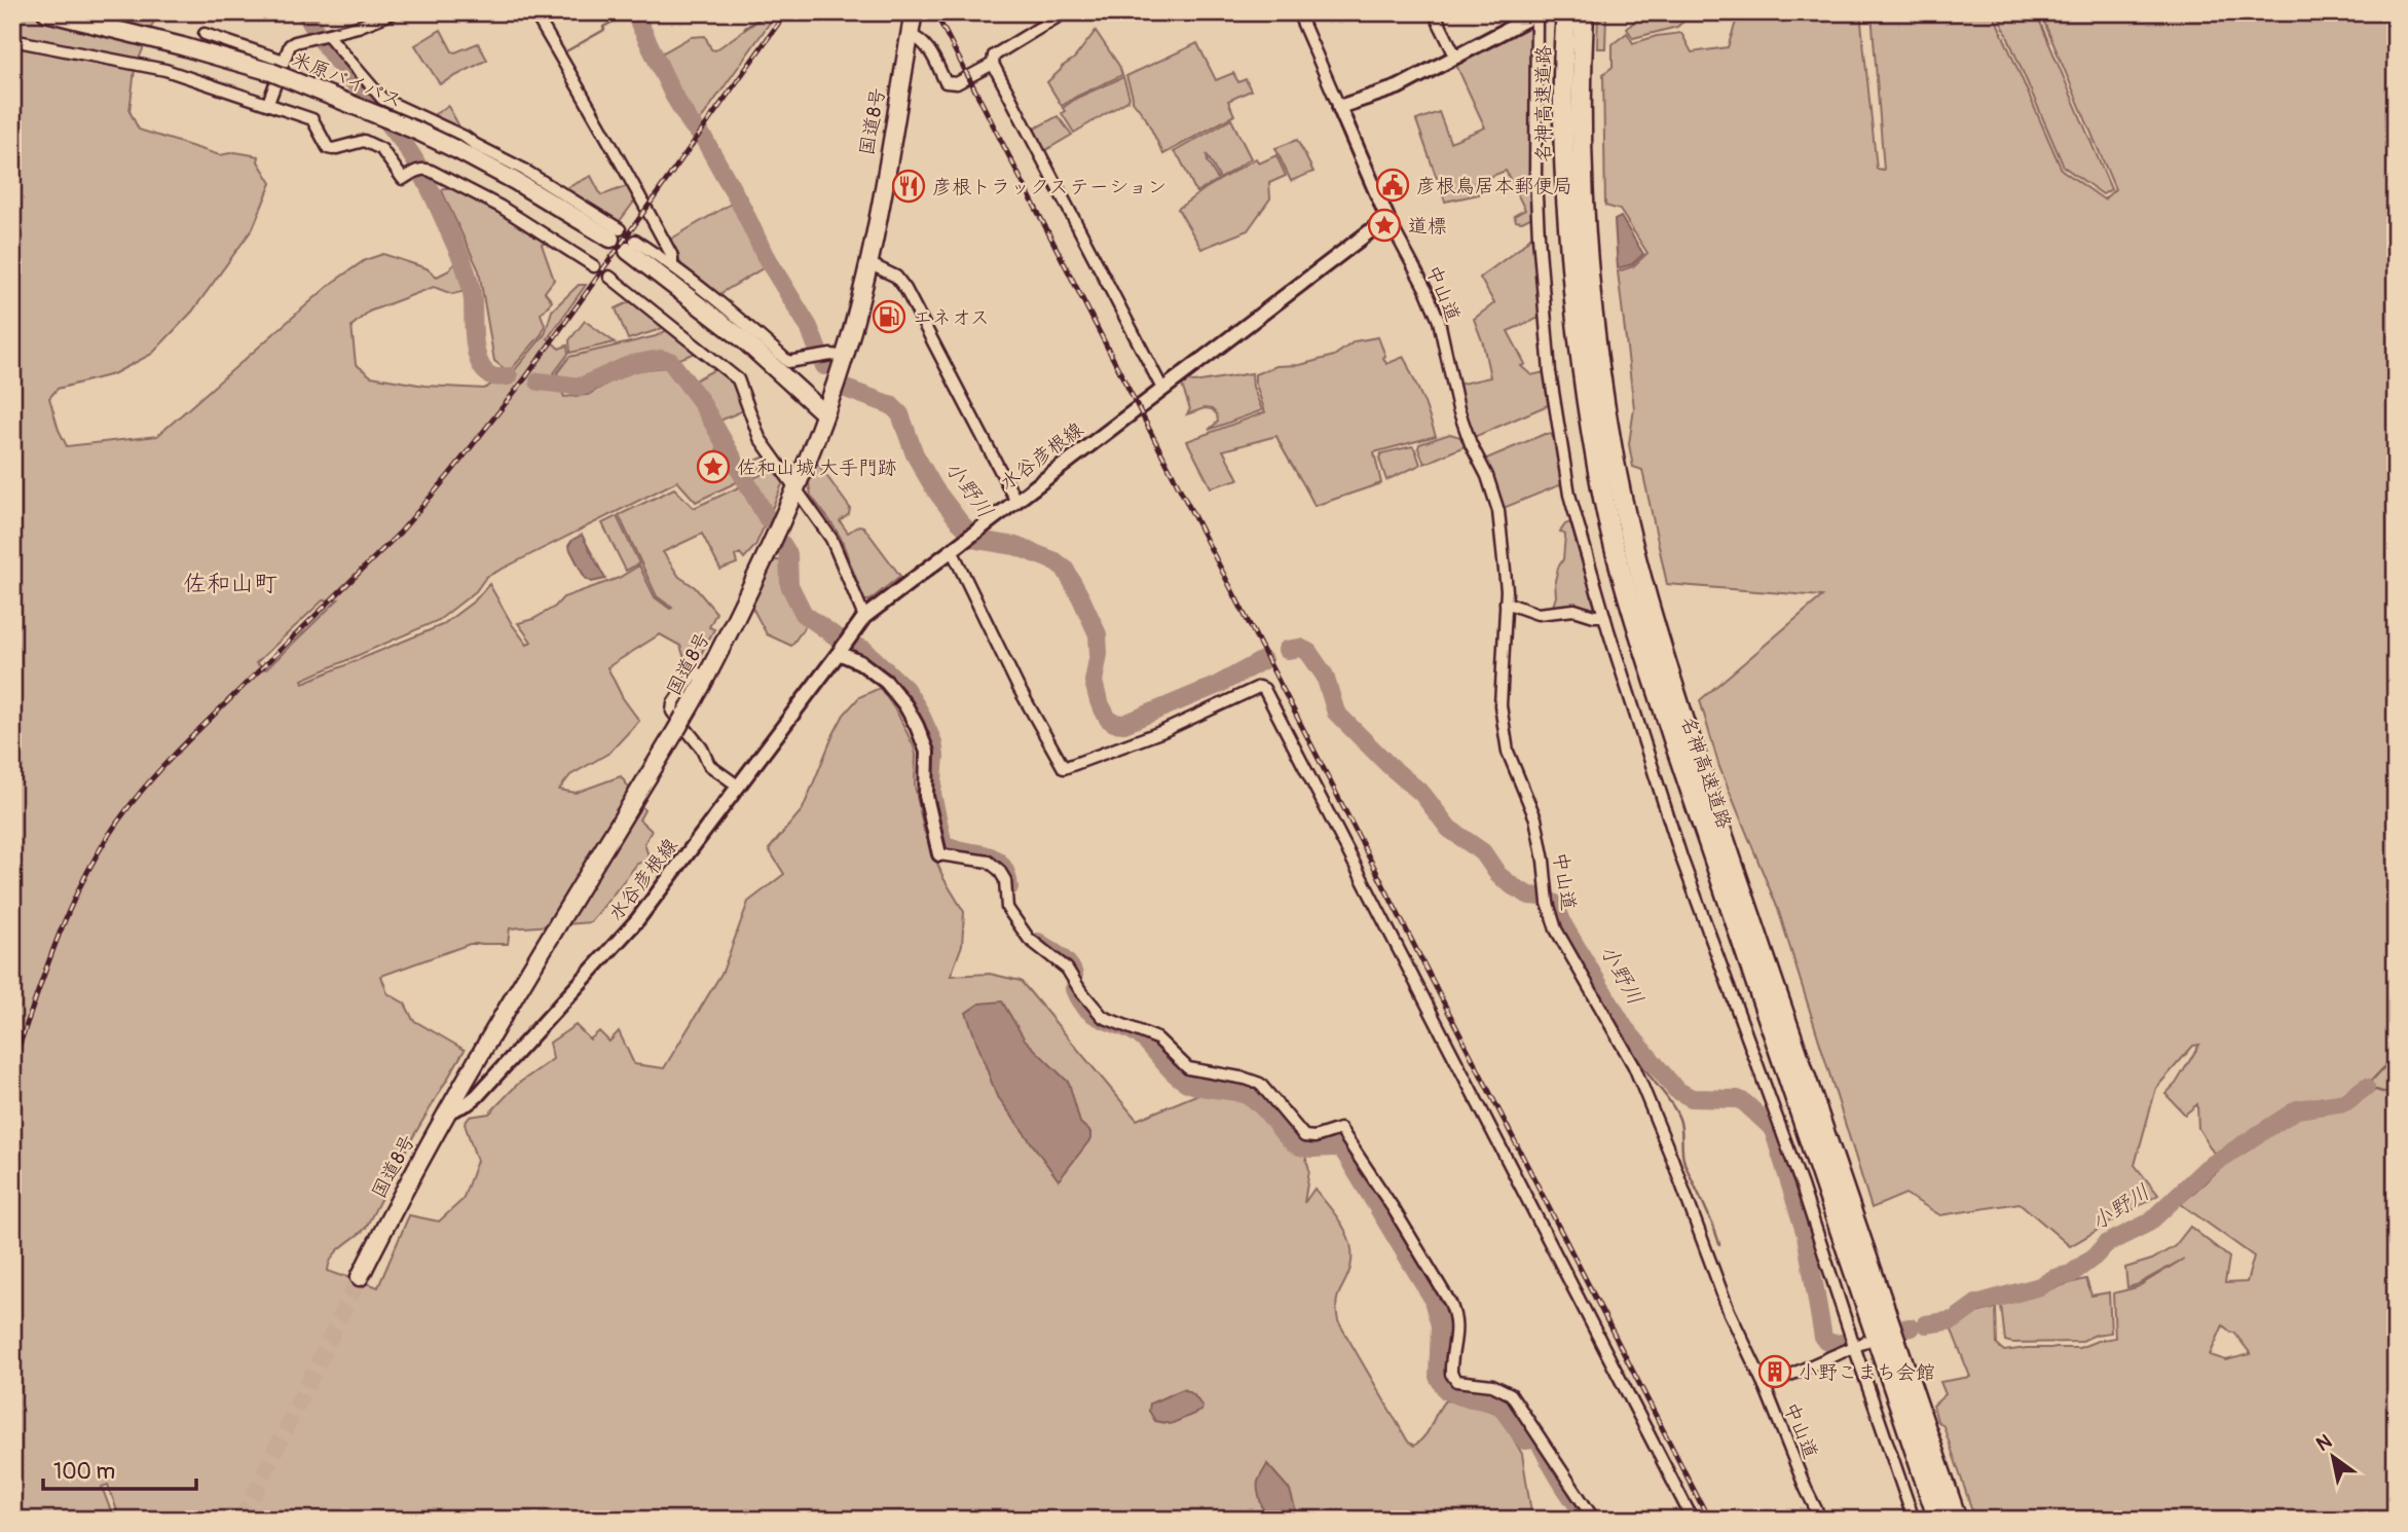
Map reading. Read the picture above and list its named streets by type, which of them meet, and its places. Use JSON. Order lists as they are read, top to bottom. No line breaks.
{"streets":{"highway":["米原バイパス","名神高速道路","国道8号"],"main road":["水谷彦根線"],"street":["中山道"]},"crossings":[["国道8号","水谷彦根線"],["中山道","水谷彦根線"]],"districts":["佐和山町"],"water":["小野川"],"places":{"public building":["彦根鳥居本郵便局"],"restaurant":["彦根トラックステーション"],"place":["道標","佐和山城 大手門跡"],"fuel station":["エネオス"],"building":["小野こまち会館"]},"scale_bar":"100 m","north":"top left"}
